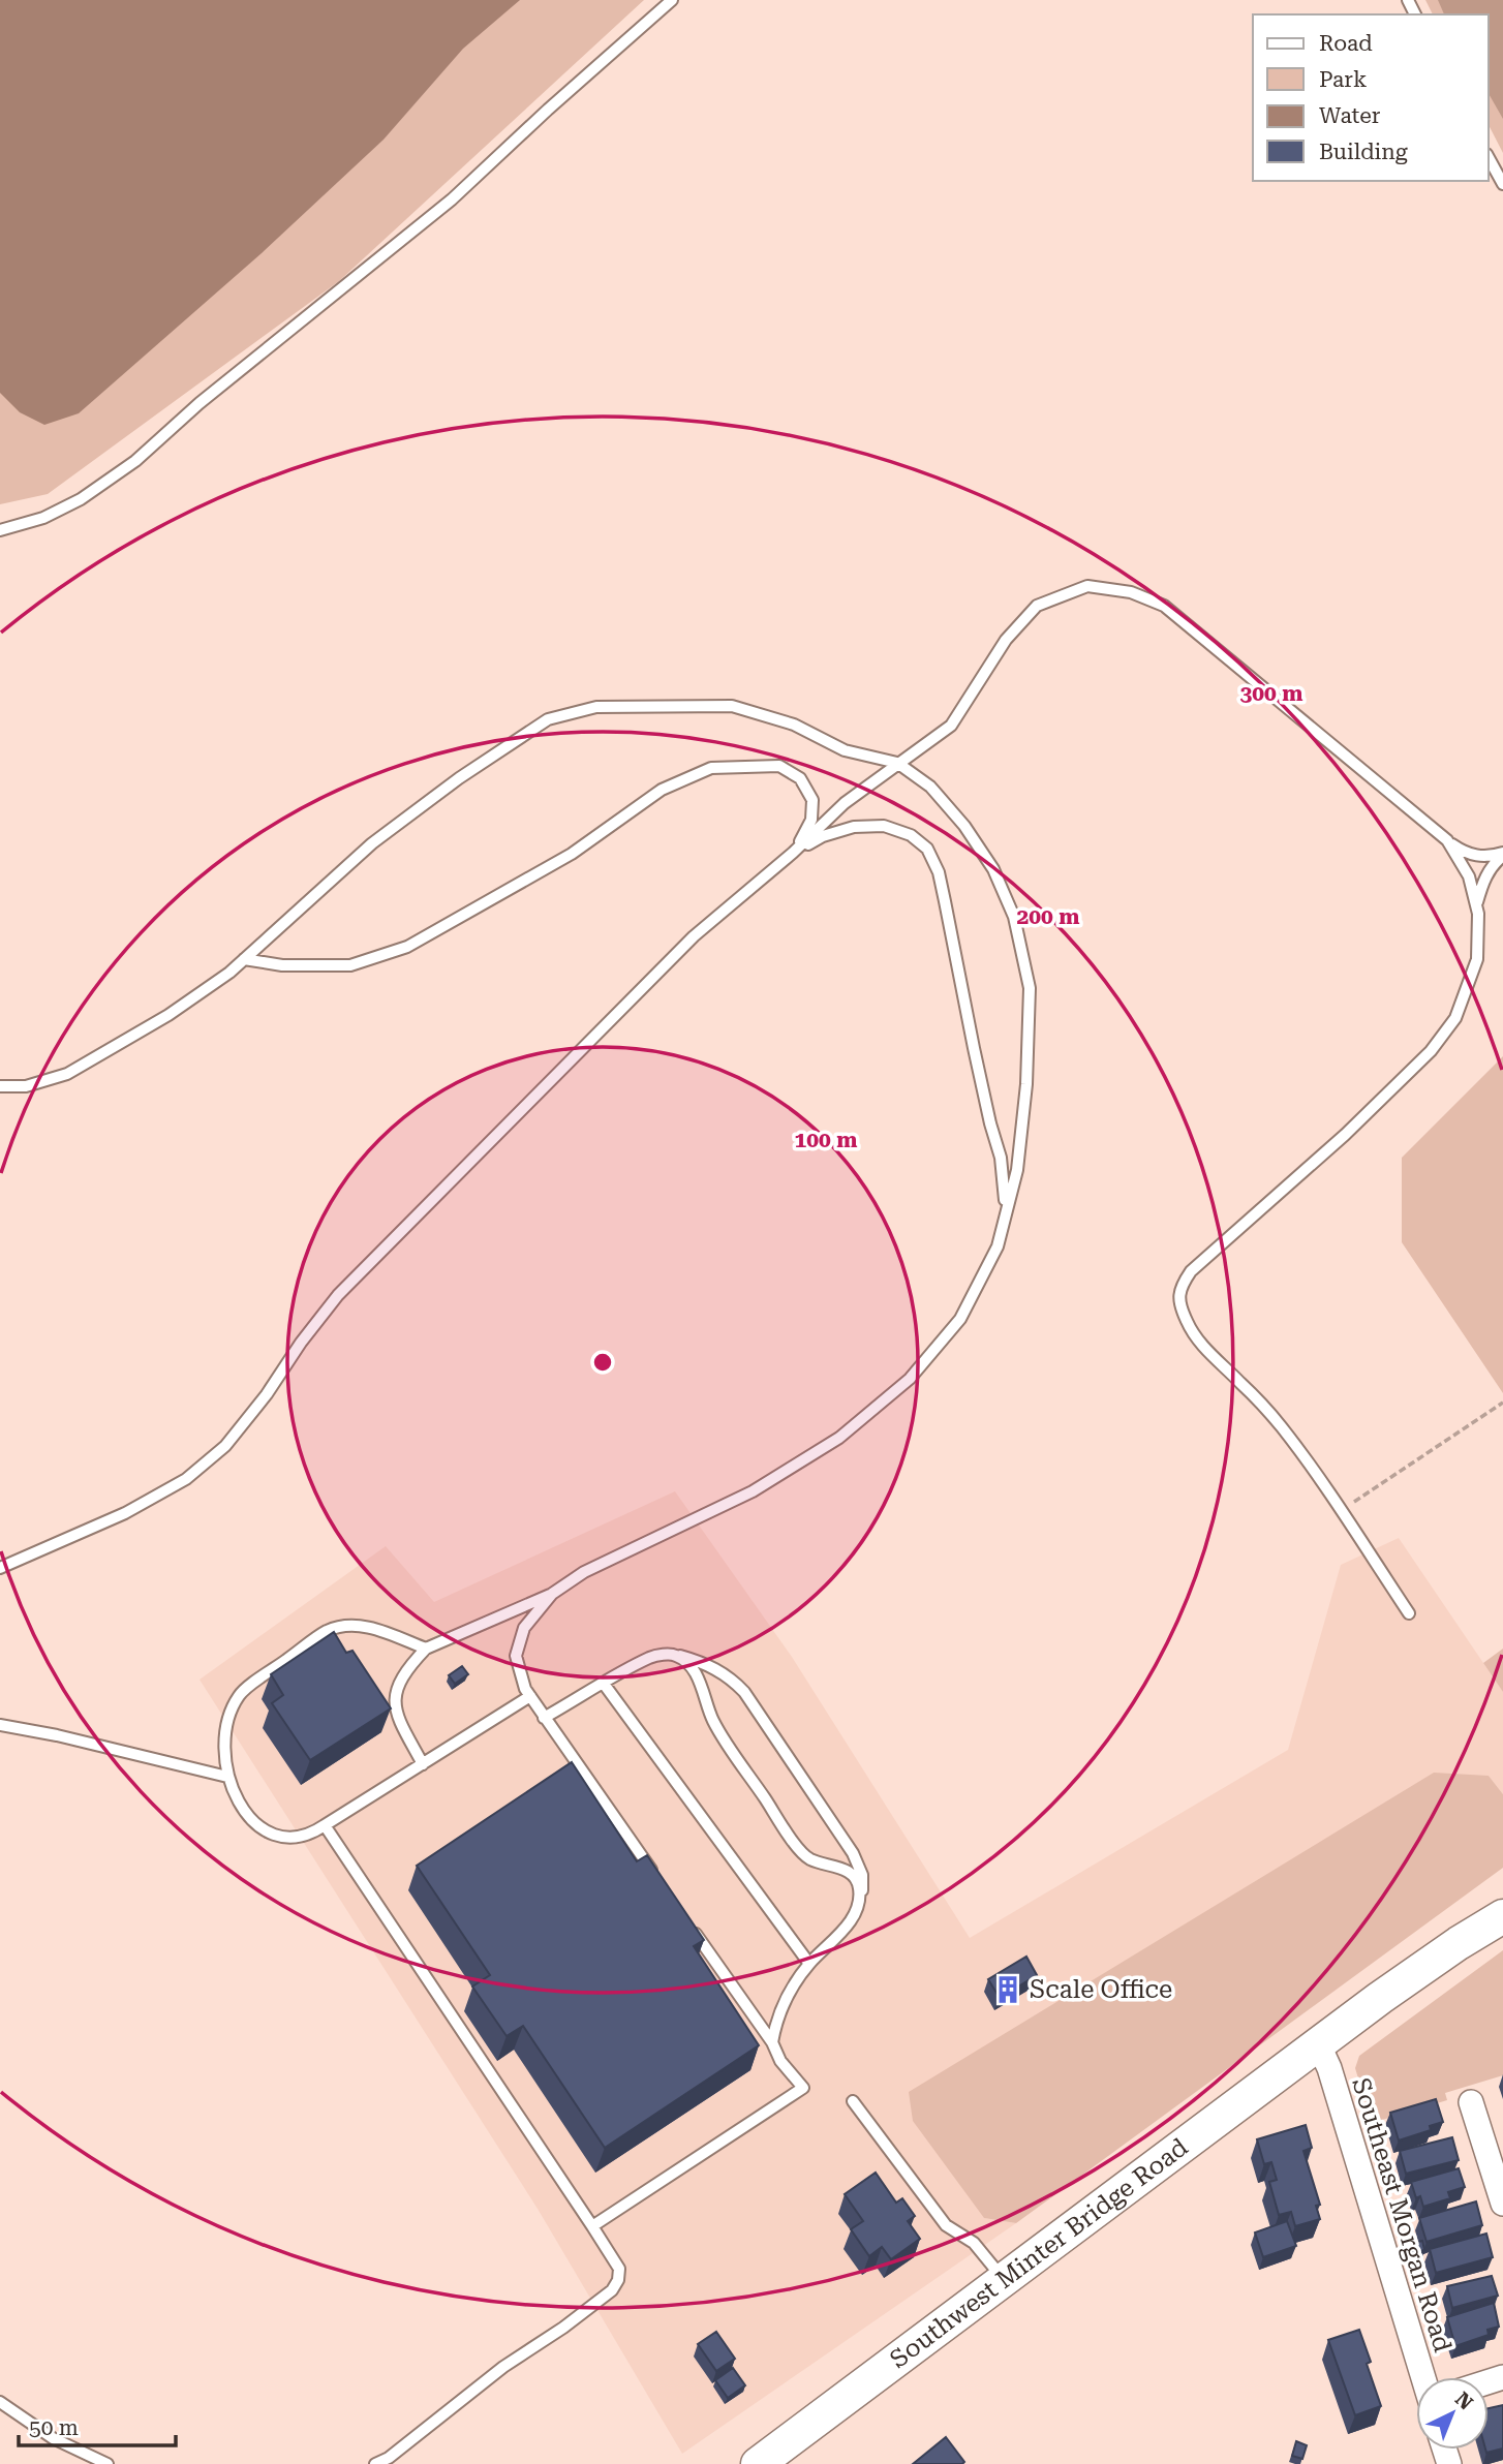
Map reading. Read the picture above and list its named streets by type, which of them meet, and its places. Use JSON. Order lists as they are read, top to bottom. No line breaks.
{"streets":{"main road":["Southwest Minter Bridge Road"],"street":["Southeast Morgan Road"]},"crossings":[["Southeast Morgan Road","Southwest Minter Bridge Road"]],"places":{"building":["Scale Office"]},"legend":["Road","Park","Water","Building"],"scale_bar":"50 m","north":"top right","rings":["300 m","200 m","100 m"]}
